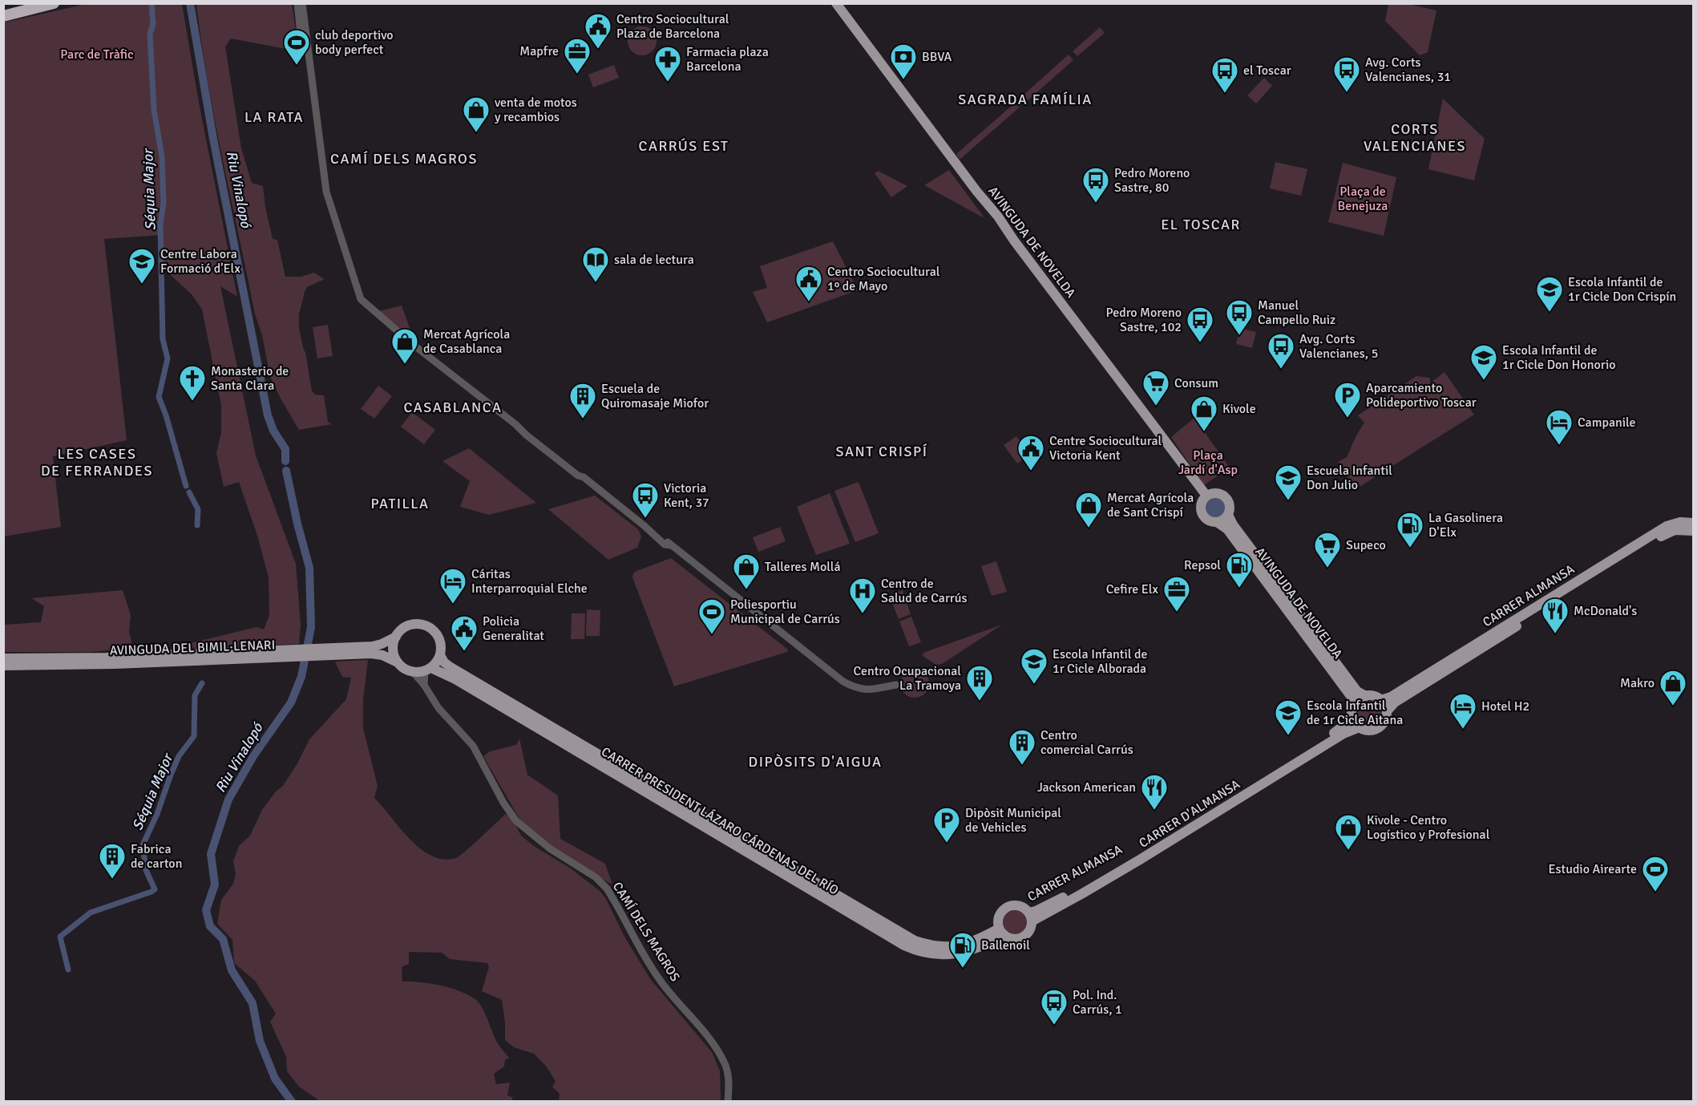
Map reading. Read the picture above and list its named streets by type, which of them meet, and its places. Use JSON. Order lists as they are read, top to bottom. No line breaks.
{"streets":{"main road":["AVINGUDA DE NOVELDA","CARRER ALMANSA","AVINGUDA DEL BIMIL·LENARI","CARRER D'ALMANSA","CARRER PRESIDENT LÁZARO CÁRDENAS DEL RÍO"],"street":["CAMÍ DELS MAGROS"]},"crossings":[["AVINGUDA DE NOVELDA","CARRER ALMANSA"],["AVINGUDA DE NOVELDA","CARRER D'ALMANSA"],["CARRER ALMANSA","CARRER D'ALMANSA"],["CARRER ALMANSA","CARRER PRESIDENT LÁZARO CÁRDENAS DEL RÍO"],["AVINGUDA DEL BIMIL·LENARI","CARRER PRESIDENT LÁZARO CÁRDENAS DEL RÍO"],["AVINGUDA DEL BIMIL·LENARI","CAMÍ DELS MAGROS"],["CARRER D'ALMANSA","CARRER PRESIDENT LÁZARO CÁRDENAS DEL RÍO"],["CARRER PRESIDENT LÁZARO CÁRDENAS DEL RÍO","CAMÍ DELS MAGROS"]],"districts":["SAGRADA FAMÍLIA","LA RATA","CORTS VALENCIANES","CARRÚS EST","CAMÍ DELS MAGROS","EL TOSCAR","CASABLANCA","SANT CRISPÍ","LES CASES DE FERRANDES","PATILLA","DIPÒSITS D'AIGUA"],"water":["Riu Vinalopó","Séquia Major"],"parks":["Parc de Tràfic","Plaça de Benejuza","Plaça Jardí d'Asp"],"places":{"public building":["Centro Sociocultural Plaza de Barcelona","Centro Sociocultural 1º de Mayo","Centre Sociocultural Victoria Kent","Policia Generalitat"],"sports":["club deportivo body perfect","Poliesportiu Municipal de Carrús","Estudio Airearte"],"office":["Mapfre","Cefire Elx"],"bank":["BBVA"],"pharmacy":["Farmacia plaza Barcelona"],"bus stop":["Avg. Corts Valencianes, 31","el Toscar","Pedro Moreno Sastre, 80","Manuel Campello Ruiz","Pedro Moreno Sastre, 102","Avg. Corts Valencianes, 5","Victoria Kent, 37","Pol. Ind. Carrús, 1"],"shop":["venta de motos y recambios","Mercat Agrícola de Casablanca","Kivole","Mercat Agrícola de Sant Crispí","Talleres Mollá","Makro","Kivole - Centro Logístico y Profesional"],"library":["sala de lectura"],"school or university":["Centre Labora Formació d'Elx","Escola Infantil de 1r Cicle Don Crispín","Escola Infantil de 1r Cicle Don Honorio","Escuela Infantil Don Julio","Escola Infantil de 1r Cicle Alborada","Escola Infantil de 1r Cicle Aitana"],"church":["Monasterio de Santa Clara"],"supermarket":["Consum","Supeco"],"parking":["Aparcamiento Polideportivo Toscar","Dipòsit Municipal de Vehicles"],"building":["Escuela de Quiromasaje Miofor","Centro Ocupacional La Tramoya","Centro comercial Carrús","Fabrica de carton"],"hotel":["Campanile","Cáritas Interparroquial Elche","Hotel H2"],"fuel station":["La Gasolinera D'Elx","Repsol","Ballenoil"],"hospital":["Centro de Salud de Carrús"],"restaurant":["McDonald's","Jackson American"]}}
